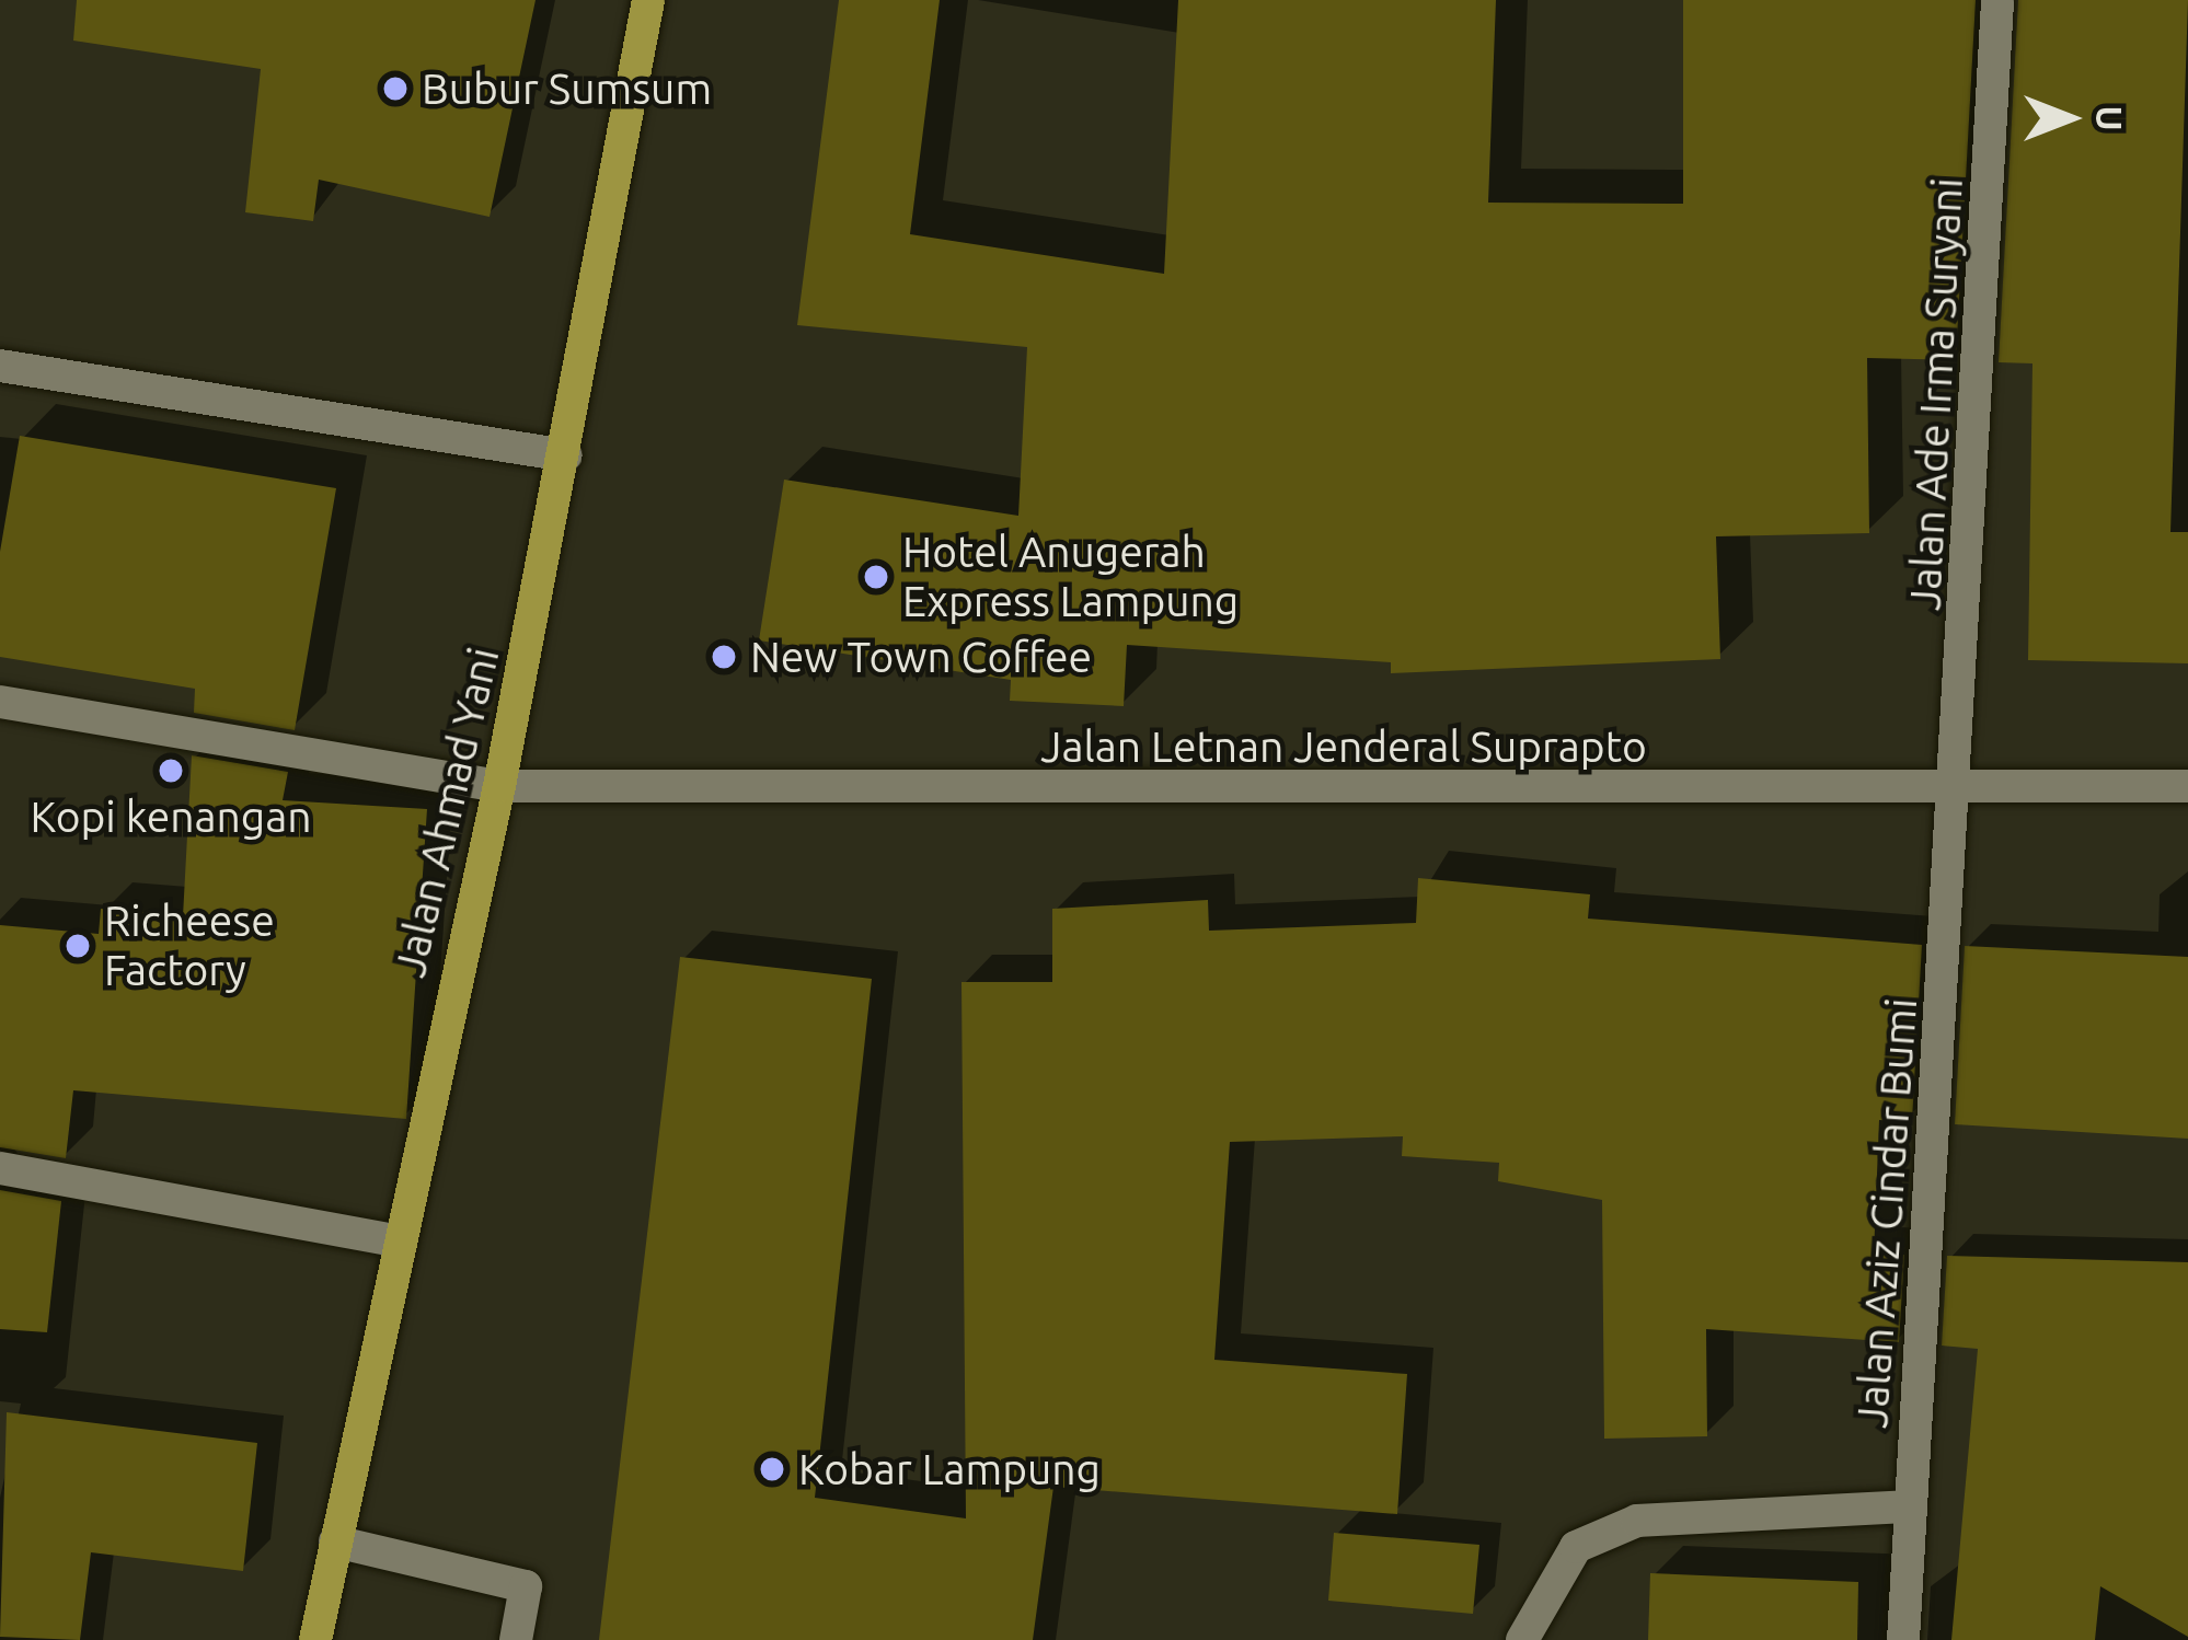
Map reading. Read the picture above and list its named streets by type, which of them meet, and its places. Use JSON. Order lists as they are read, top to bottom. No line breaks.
{"streets":{"main road":["Jalan Ahmad Yani"],"street":["Jalan Ade Irma Suryani","Jalan Letnan Jenderal Suprapto","Jalan Aziz Cindar Bumi"]},"crossings":[["Jalan Ade Irma Suryani","Jalan Letnan Jenderal Suprapto"],["Jalan Ade Irma Suryani","Jalan Aziz Cindar Bumi"],["Jalan Letnan Jenderal Suprapto","Jalan Ahmad Yani"],["Jalan Letnan Jenderal Suprapto","Jalan Aziz Cindar Bumi"]],"places":["Bubur Sumsum","Hotel Anugerah Express Lampung","New Town Coffee","Kopi kenangan","Richeese Factory","Kobar Lampung"],"north":"right"}
